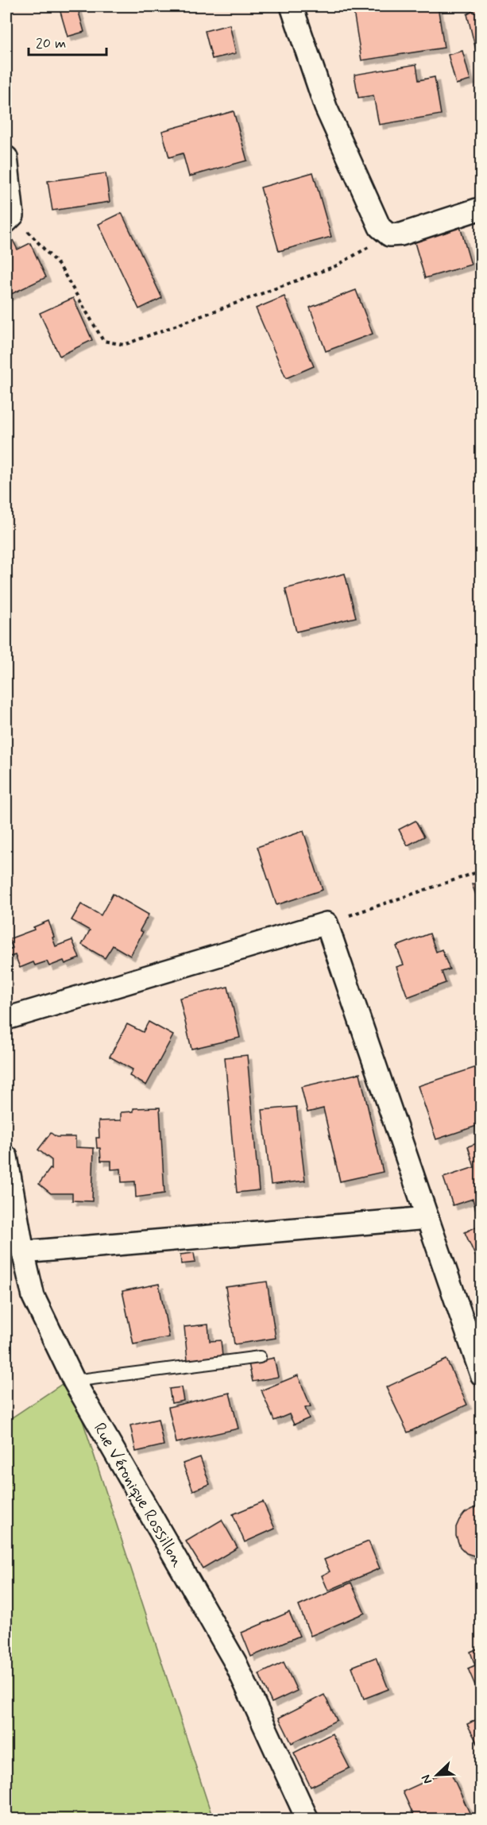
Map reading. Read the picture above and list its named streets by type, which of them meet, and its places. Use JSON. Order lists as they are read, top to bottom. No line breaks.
{"streets":{"street":["Rue Véronique Rossillon"]},"scale_bar":"20 m","north":"bottom left"}
